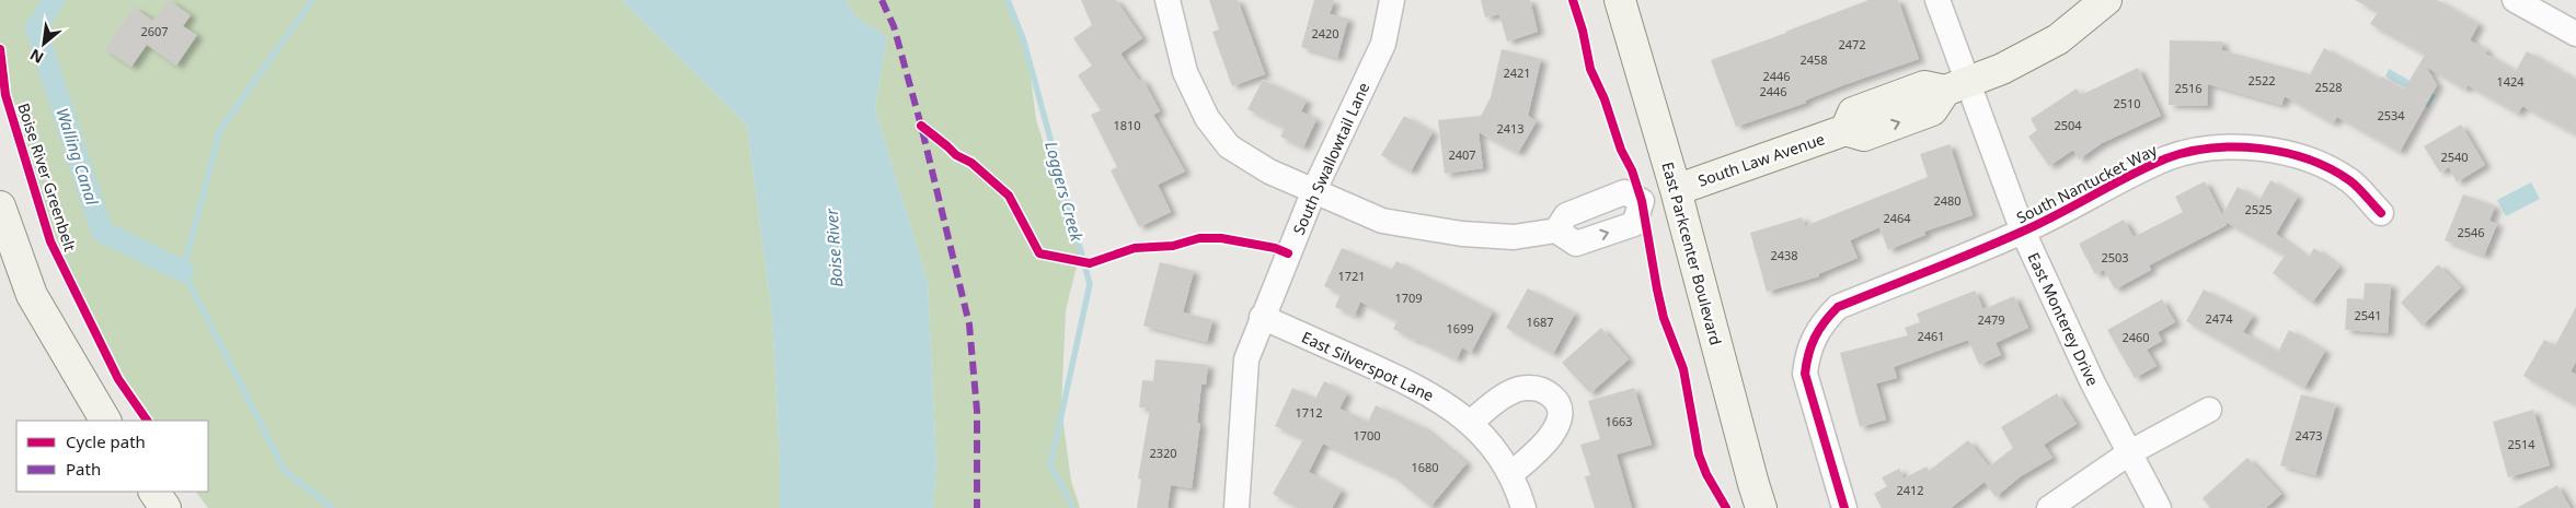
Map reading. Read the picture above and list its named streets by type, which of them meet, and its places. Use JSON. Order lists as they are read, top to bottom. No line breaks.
{"streets":{"street":["South Swallowtail Lane","South Law Avenue","South Nantucket Way","East Parkcenter Boulevard","East Monterey Drive","East Silverspot Lane"],"cycle path":["Boise River Greenbelt"]},"crossings":[["South Swallowtail Lane","East Silverspot Lane"],["South Law Avenue","East Parkcenter Boulevard"],["South Law Avenue","East Monterey Drive"],["South Nantucket Way","East Monterey Drive"]],"water":["Walling Canal","Loggers Creek","Boise River"],"house_numbers":["2607","2420","2472","2458","2421","2446","2522","1424","2528","2516","2446","2510","2534","1810","2504","2413","2407","2540","2480","2525","2464","2546","2438","2503","1721","1709","2541","2474","2479","1687","1699","2461","2460","1712","1663","1700","2473","2514","2320","1680","2412"],"legend":["Cycle path","Path"],"north":"bottom left"}
